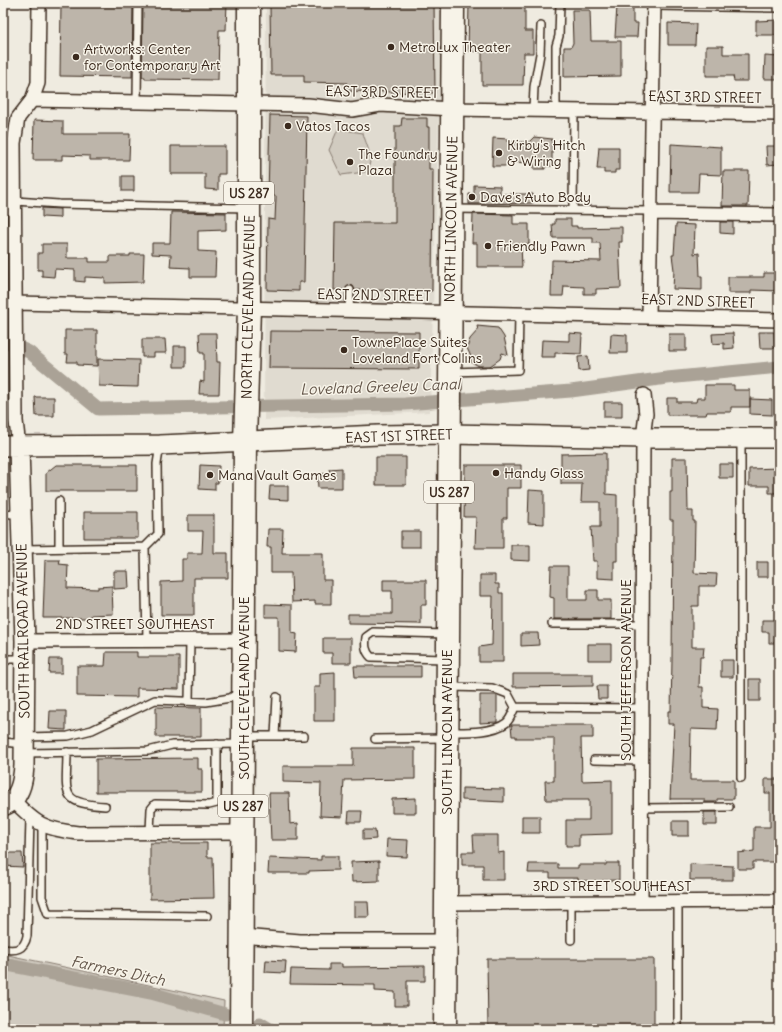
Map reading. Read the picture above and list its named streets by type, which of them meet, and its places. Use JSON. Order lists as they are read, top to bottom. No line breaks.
{"streets":{"highway":["US 287","NORTH LINCOLN AVENUE","NORTH CLEVELAND AVENUE","SOUTH CLEVELAND AVENUE","SOUTH LINCOLN AVENUE"],"main road":["EAST 1ST STREET","SOUTH RAILROAD AVENUE"],"street":["EAST 3RD STREET","EAST 2ND STREET","2ND STREET SOUTHEAST","SOUTH JEFFERSON AVENUE","3RD STREET SOUTHEAST"]},"crossings":[["EAST 3RD STREET","NORTH LINCOLN AVENUE"],["EAST 3RD STREET","NORTH CLEVELAND AVENUE"],["NORTH LINCOLN AVENUE","EAST 2ND STREET"],["NORTH LINCOLN AVENUE","EAST 1ST STREET"],["NORTH LINCOLN AVENUE","SOUTH LINCOLN AVENUE"],["EAST 2ND STREET","NORTH CLEVELAND AVENUE"],["NORTH CLEVELAND AVENUE","EAST 1ST STREET"],["NORTH CLEVELAND AVENUE","SOUTH CLEVELAND AVENUE"],["EAST 1ST STREET","SOUTH RAILROAD AVENUE"],["EAST 1ST STREET","SOUTH JEFFERSON AVENUE"],["EAST 1ST STREET","SOUTH CLEVELAND AVENUE"],["EAST 1ST STREET","SOUTH LINCOLN AVENUE"],["2ND STREET SOUTHEAST","SOUTH RAILROAD AVENUE"],["2ND STREET SOUTHEAST","SOUTH CLEVELAND AVENUE"],["SOUTH JEFFERSON AVENUE","3RD STREET SOUTHEAST"],["SOUTH LINCOLN AVENUE","3RD STREET SOUTHEAST"]],"water":["Loveland Greeley Canal","Farmers Ditch"],"places":["MetroLux Theater","Artworks: Center for Contemporary Art","Vatos Tacos","Kirby's Hitch & Wiring","The Foundry Plaza","Dave's Auto Body","Friendly Pawn","TownePlace Suites Loveland Fort Collins","Handy Glass","Mana Vault Games"]}
